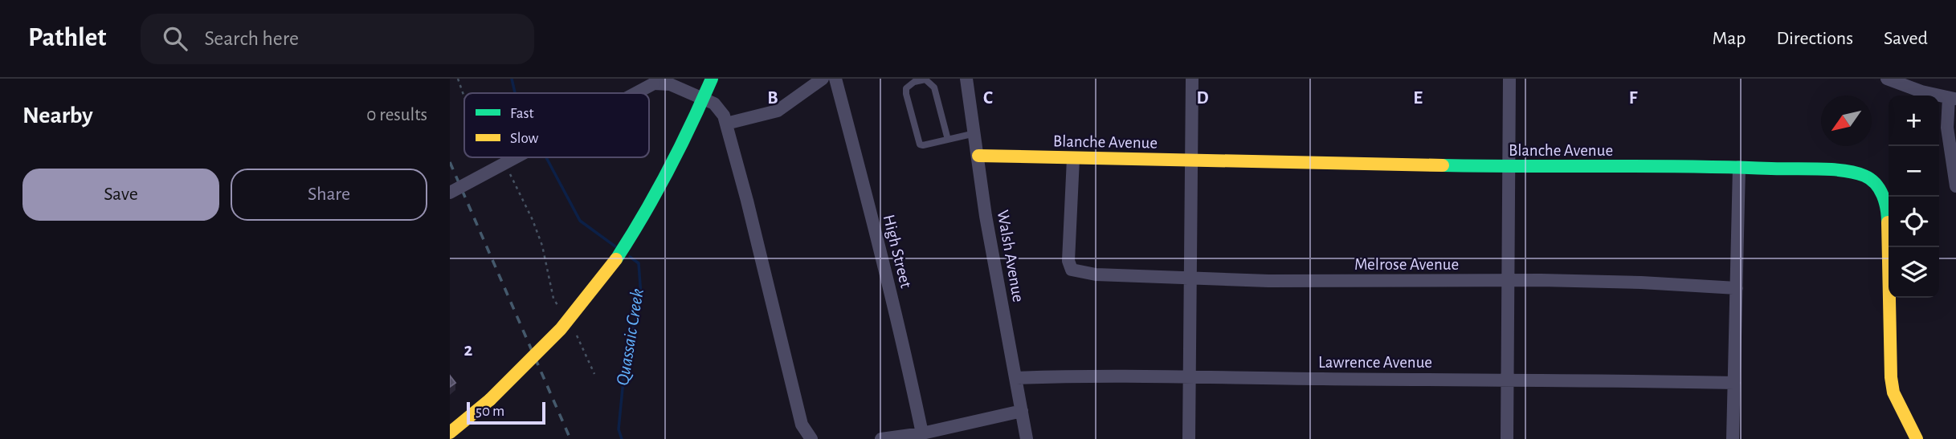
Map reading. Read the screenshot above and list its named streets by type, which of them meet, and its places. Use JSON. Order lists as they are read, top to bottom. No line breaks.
{"streets":{"main road":["Blanche Avenue"],"street":["High Street","Walsh Avenue","Melrose Avenue","Lawrence Avenue"]},"crossings":[["Blanche Avenue","Walsh Avenue"],["Blanche Avenue","Melrose Avenue"],["Walsh Avenue","Lawrence Avenue"]],"water":["Quassaic Creek"],"legend":["Fast","Slow"],"scale_bar":"50 m","north":"bottom left","page":{"header":"Pathlet","search":"Search here","nav":["Map","Directions","Saved"],"heading":["Nearby","0 results"],"map_buttons":["+","−"],"buttons":["Save","Share"],"scale":"50 m"},"grid":{"columns":["B","C","D","E","F"],"rows":["2"]}}
